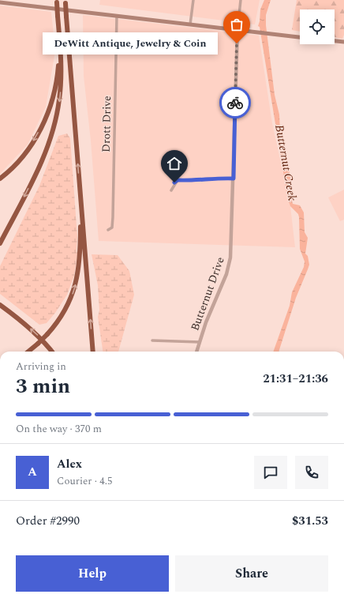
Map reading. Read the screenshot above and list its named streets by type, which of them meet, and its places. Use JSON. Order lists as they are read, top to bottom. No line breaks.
{"streets":{"street":["Drott Drive","Butternut Drive"]},"water":["Butternut Creek"],"places":["DeWitt Antique, Jewelry & Coin"],"page":{"bubble":"DeWitt Antique, Jewelry & Coin","heading":["3 min","Arriving in","21:31–21:36"],"panel":["Alex","Courier · 4.5","Order #2990","$31.53"],"bar":"On the way · 370 m","round":"A","buttons":["Help","Share"]}}
